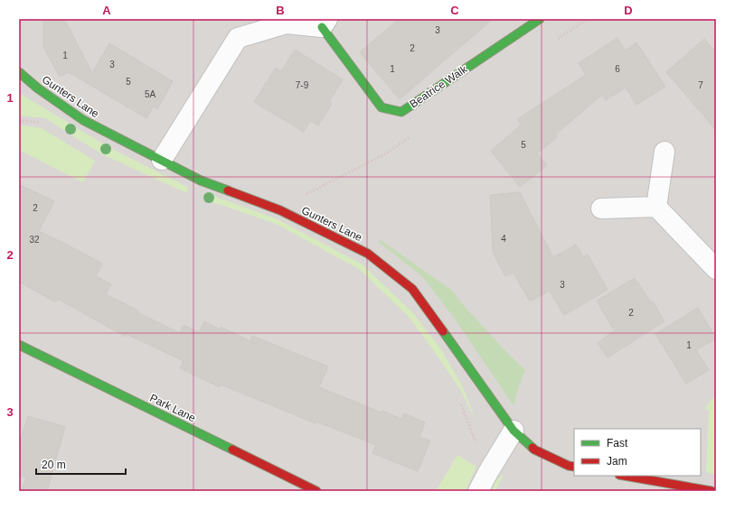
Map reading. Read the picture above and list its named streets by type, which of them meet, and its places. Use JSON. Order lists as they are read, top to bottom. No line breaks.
{"streets":{"street":["Beatrice Walk","Gunters Lane","Park Lane"]},"crossings":[["Beatrice Walk","Gunters Lane"]],"house_numbers":["3","2","1","3","1","6","5","7-9","7","5A","5","2","4","32","3","2","1"],"legend":["Fast","Jam"],"scale_bar":"20 m","grid":{"columns":["A","B","C","D"],"rows":["1","2","3"]}}
